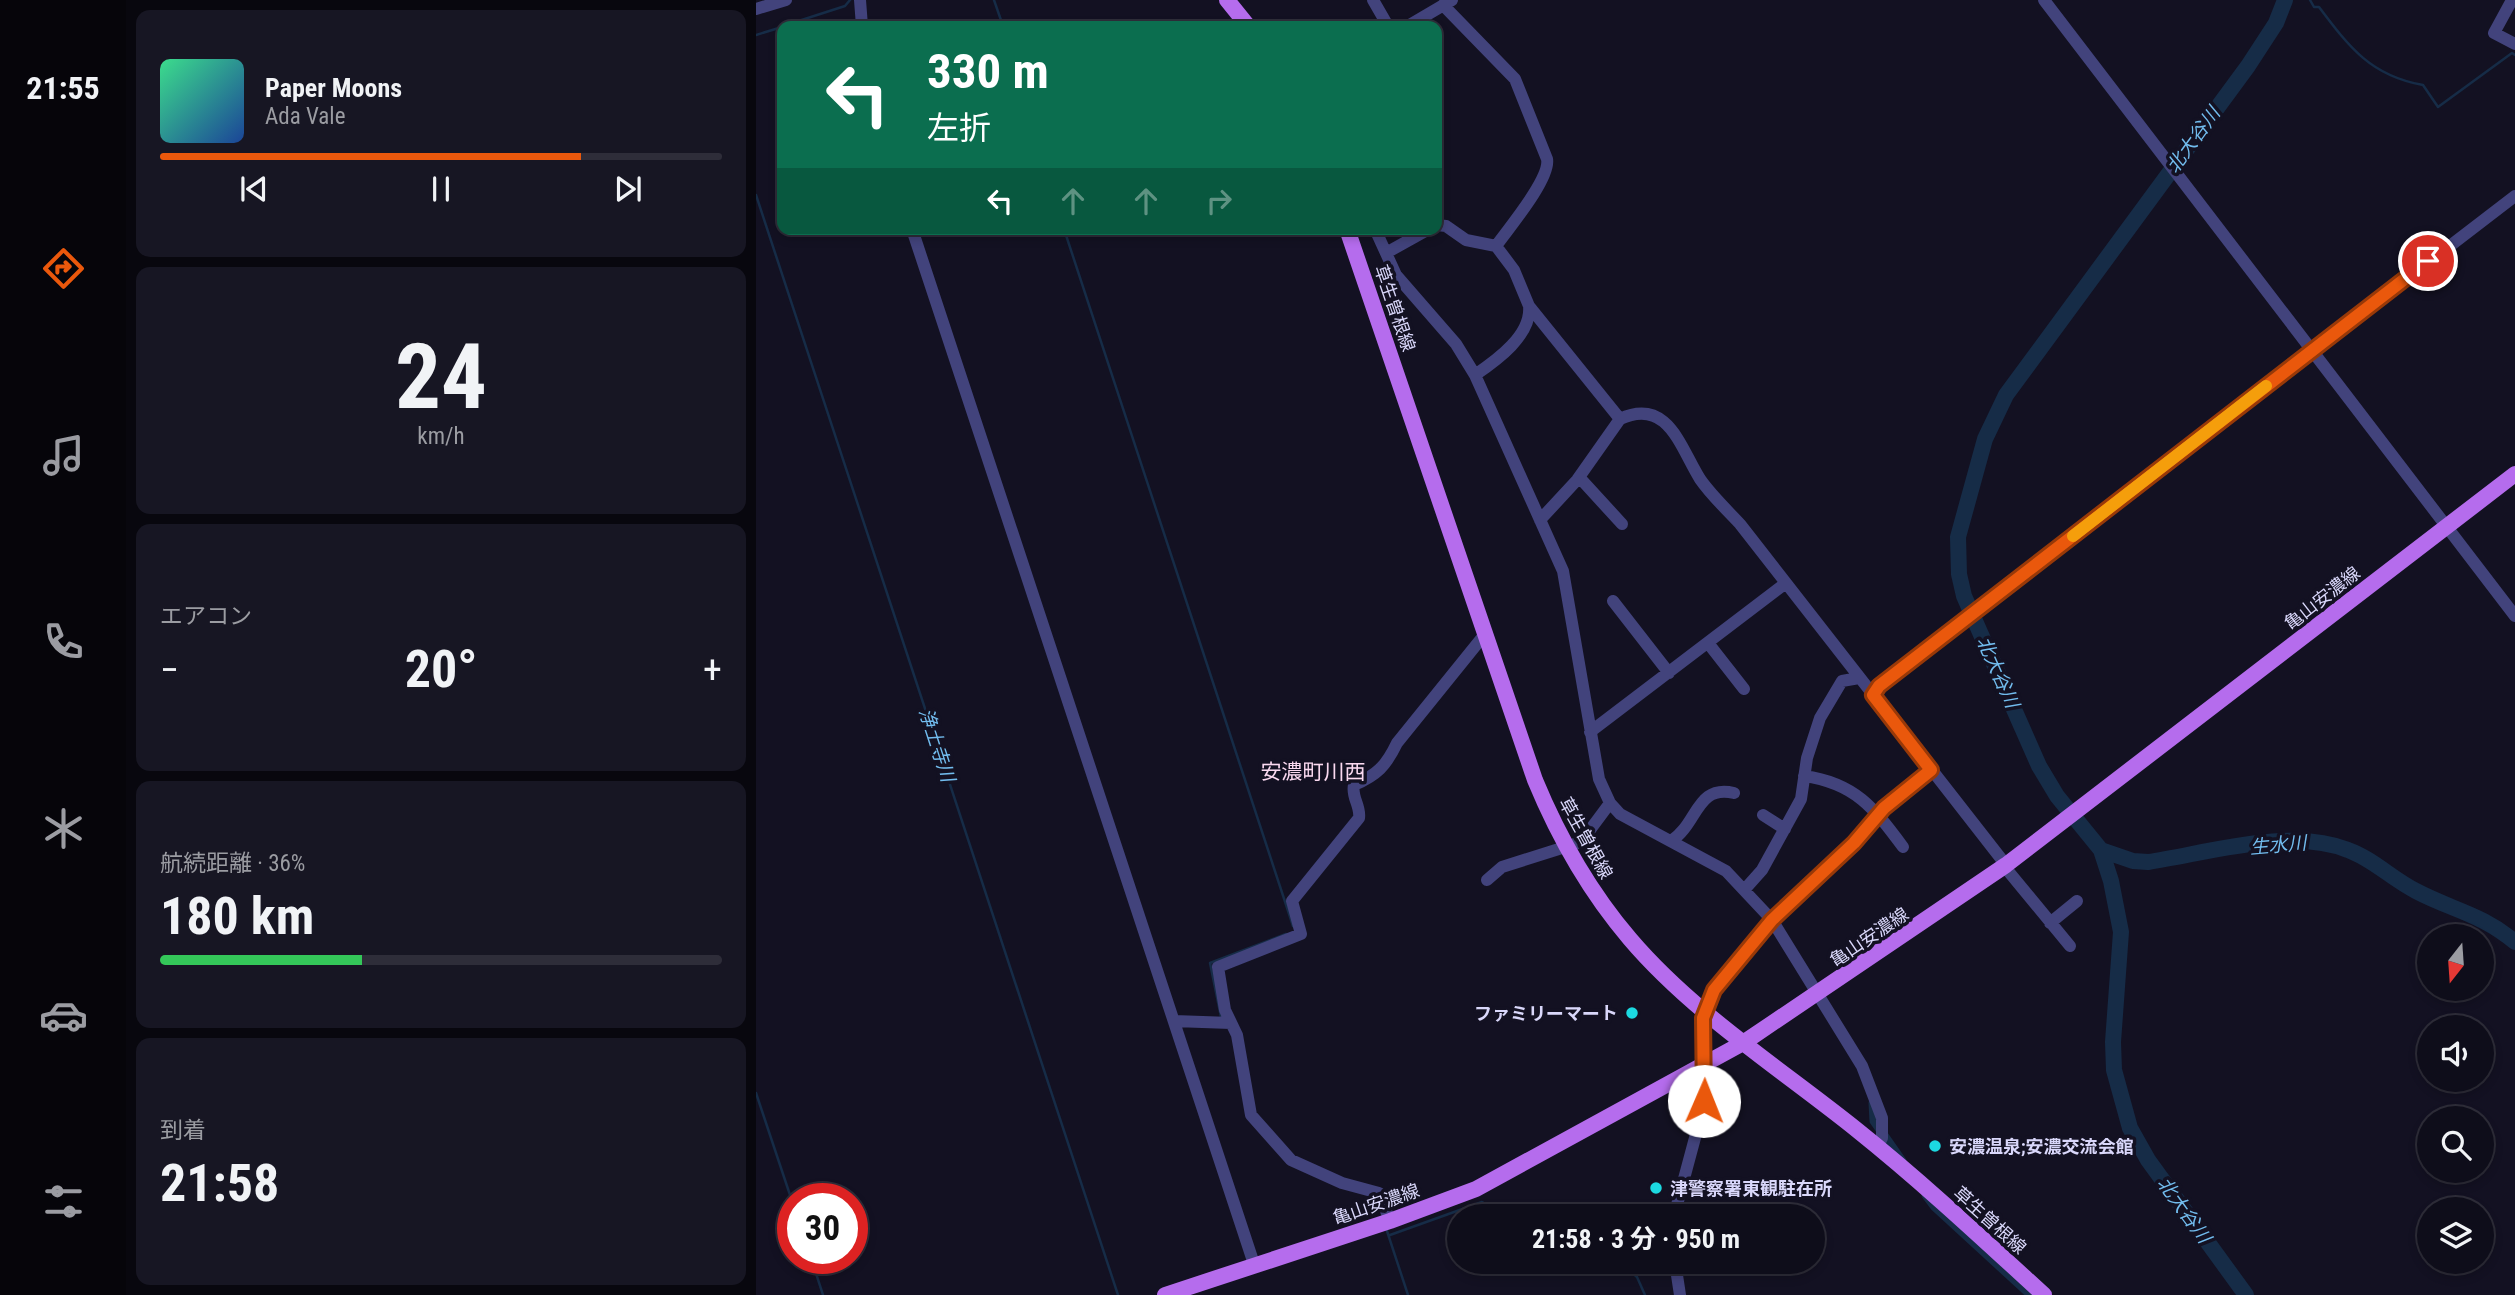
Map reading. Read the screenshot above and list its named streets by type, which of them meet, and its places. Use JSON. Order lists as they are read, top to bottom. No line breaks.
{"streets":{"main road":["草生曽根線","亀山安濃線"]},"crossings":[["草生曽根線","亀山安濃線"]],"districts":["安濃町川西"],"water":["北大谷川","浄土寺川","生水川"],"places":["ファミリーマート","安濃温泉;安濃交流会館","津警察署東観駐在所"],"north":"bottom","page":{"tabs":"21:55","turn":["330 m","左折"],"song":["Paper Moons","Ada Vale"],"tile":[["24","km/h"],"エアコン",["航続距離 · 36%","180 km"],["到着","21:58"]],"heat":["−","20°","+"],"limit":"30","trip":"21:58 · 3 分 · 950 m"}}
